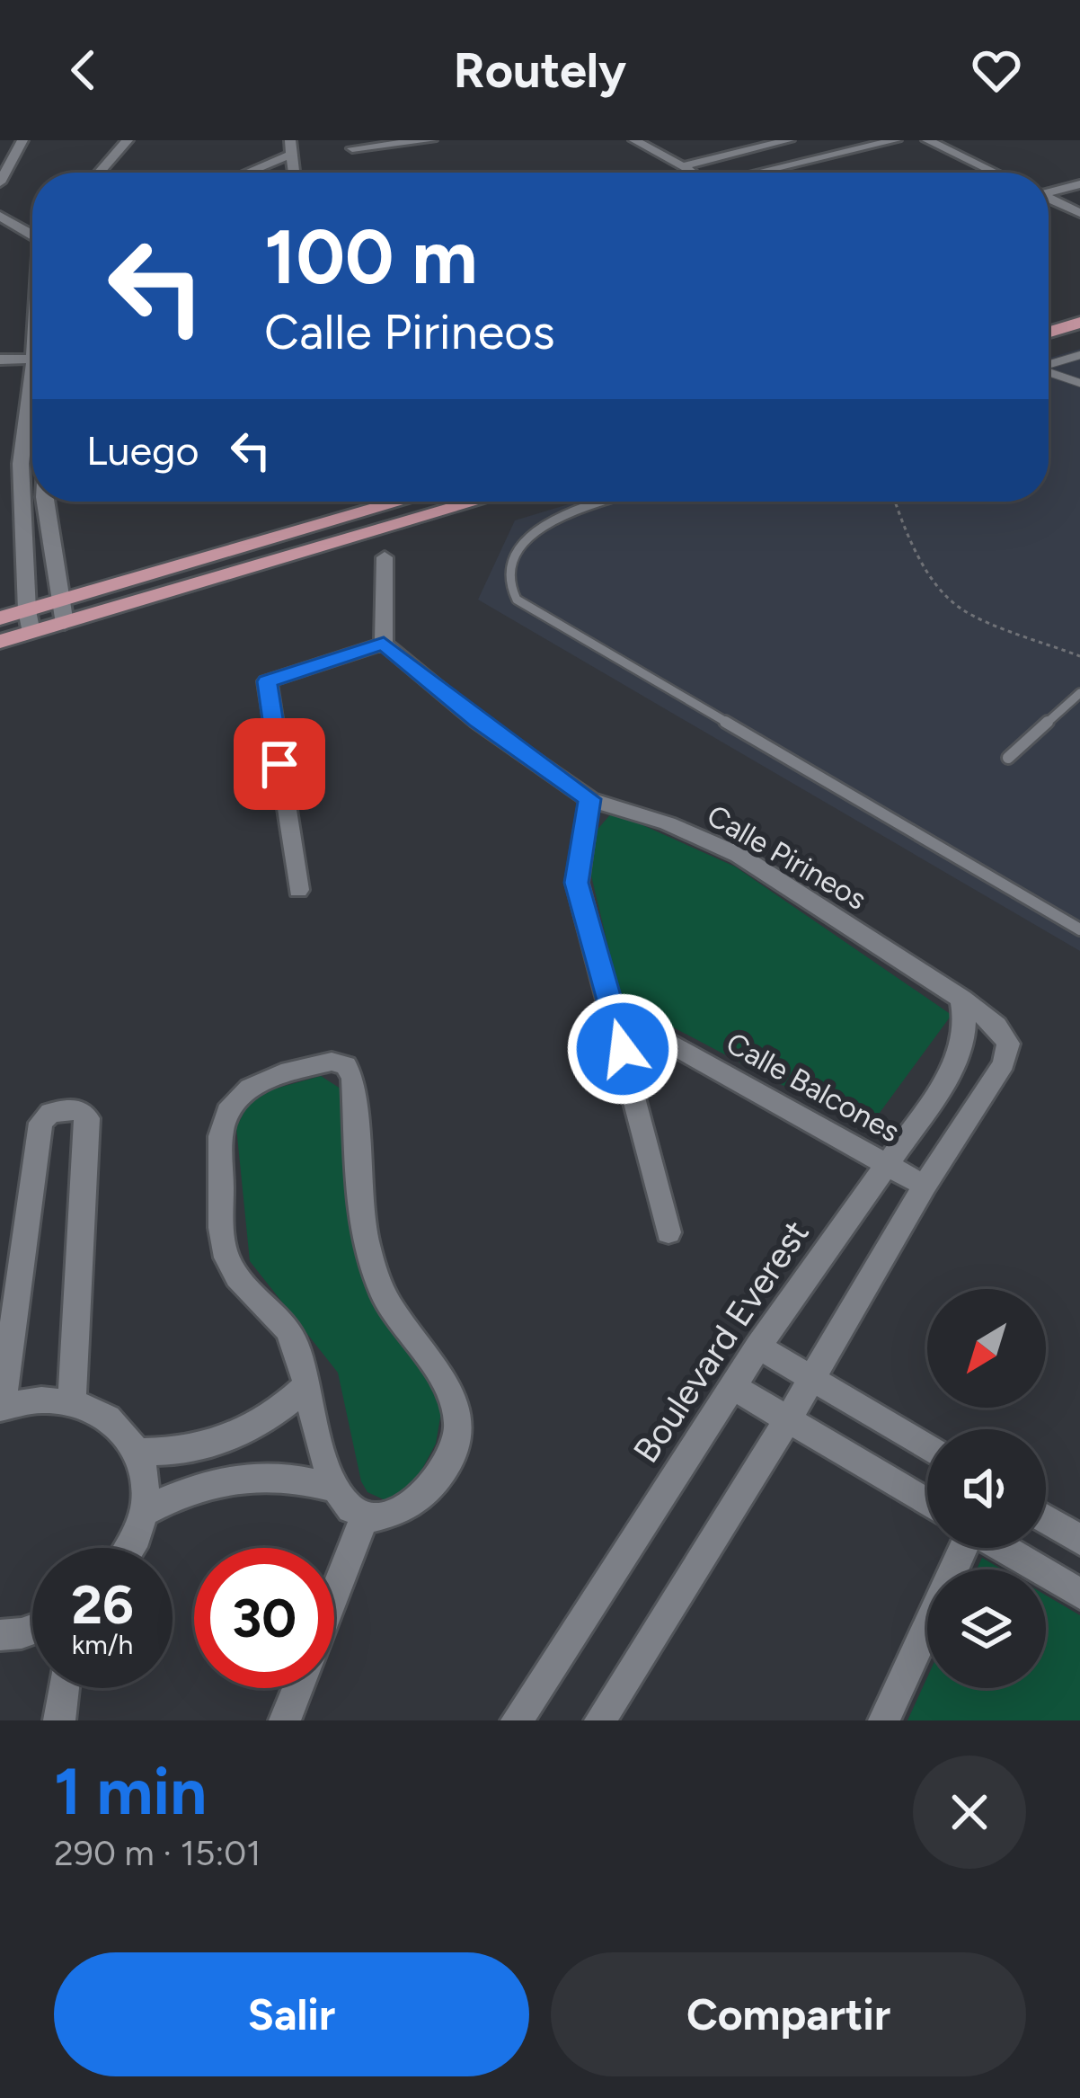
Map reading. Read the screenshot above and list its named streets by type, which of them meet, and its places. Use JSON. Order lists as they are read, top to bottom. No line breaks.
{"streets":{"street":["Calle Pirineos","Calle Balcones","Boulevard Everest"]},"crossings":[["Calle Pirineos","Calle Balcones"],["Calle Pirineos","Boulevard Everest"],["Calle Balcones","Boulevard Everest"]],"north":"bottom left","page":{"header":"Routely","turn":["100 m","Calle Pirineos"],"then":"Luego","speed":"26 km/h","limit":"30","heading":["1 min","290 m · 15:01"],"buttons":["Salir","Compartir"]}}
